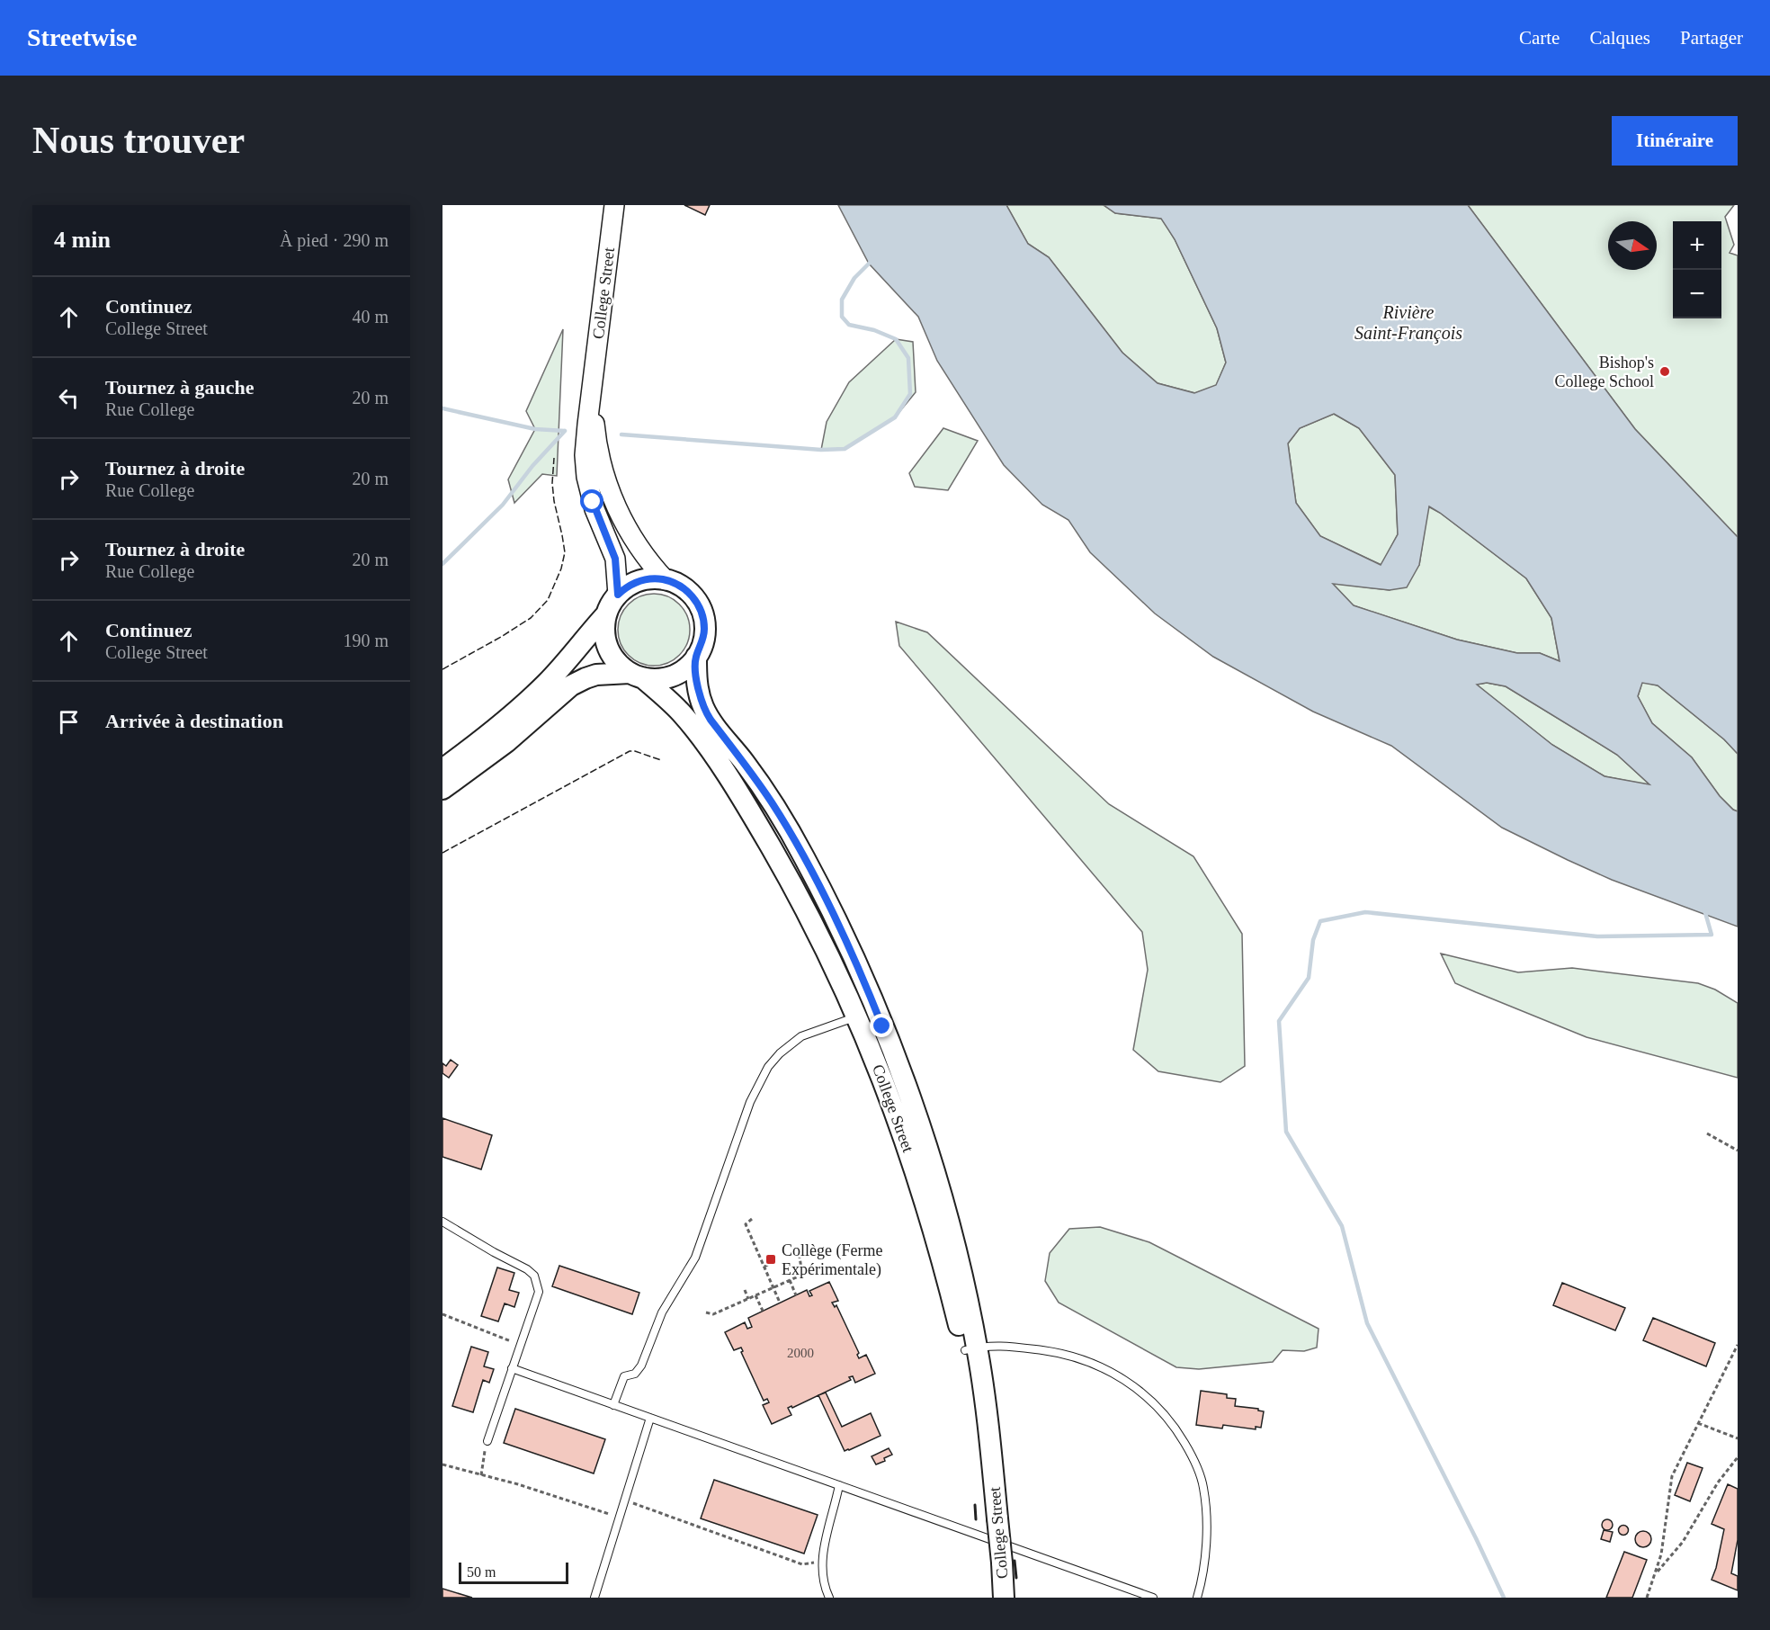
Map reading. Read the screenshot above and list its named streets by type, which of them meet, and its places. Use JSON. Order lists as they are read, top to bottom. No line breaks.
{"streets":{"main road":["College Street"]},"water":["Rivière Saint-François"],"places":{"other":["Bishop's College School"],"transit":["Collège (Ferme Expérimentale)"]},"house_numbers":["2000"],"scale_bar":"50 m","north":"right","page":{"header":"Streetwise","nav":["Carte","Calques","Partager"],"buttons":"Itinéraire","title":"Nous trouver","heading":["4 min","À pied · 290 m"],"map_buttons":["+","−"],"list":[["Continuez","College Street","40 m"],["Tournez à gauche","Rue College","20 m"],["Tournez à droite","Rue College","20 m"],["Tournez à droite","Rue College","20 m"],["Continuez","College Street","190 m"],"Arrivée à destination"],"scale":"50 m"}}
